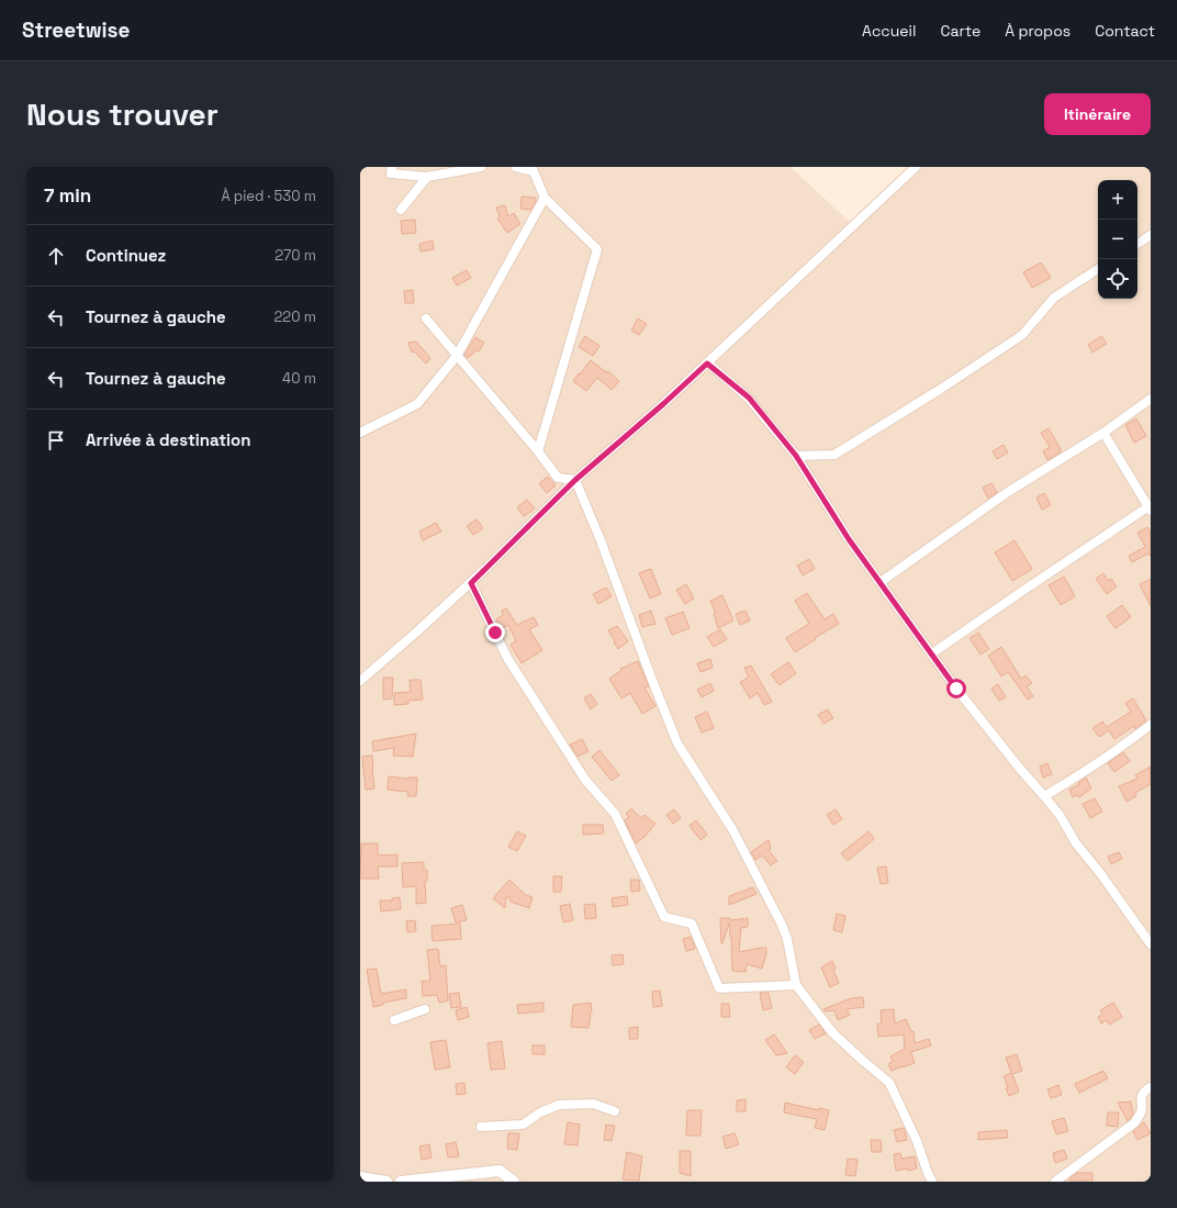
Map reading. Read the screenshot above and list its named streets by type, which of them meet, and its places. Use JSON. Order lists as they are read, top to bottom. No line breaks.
{"page":{"header":"Streetwise","nav":["Accueil","Carte","À propos","Contact"],"buttons":"Itinéraire","title":"Nous trouver","heading":["7 min","À pied · 530 m"],"map_buttons":["+","−"],"list":[["Continuez","270 m"],["Tournez à gauche","220 m"],["Tournez à gauche","40 m"],"Arrivée à destination"]}}
